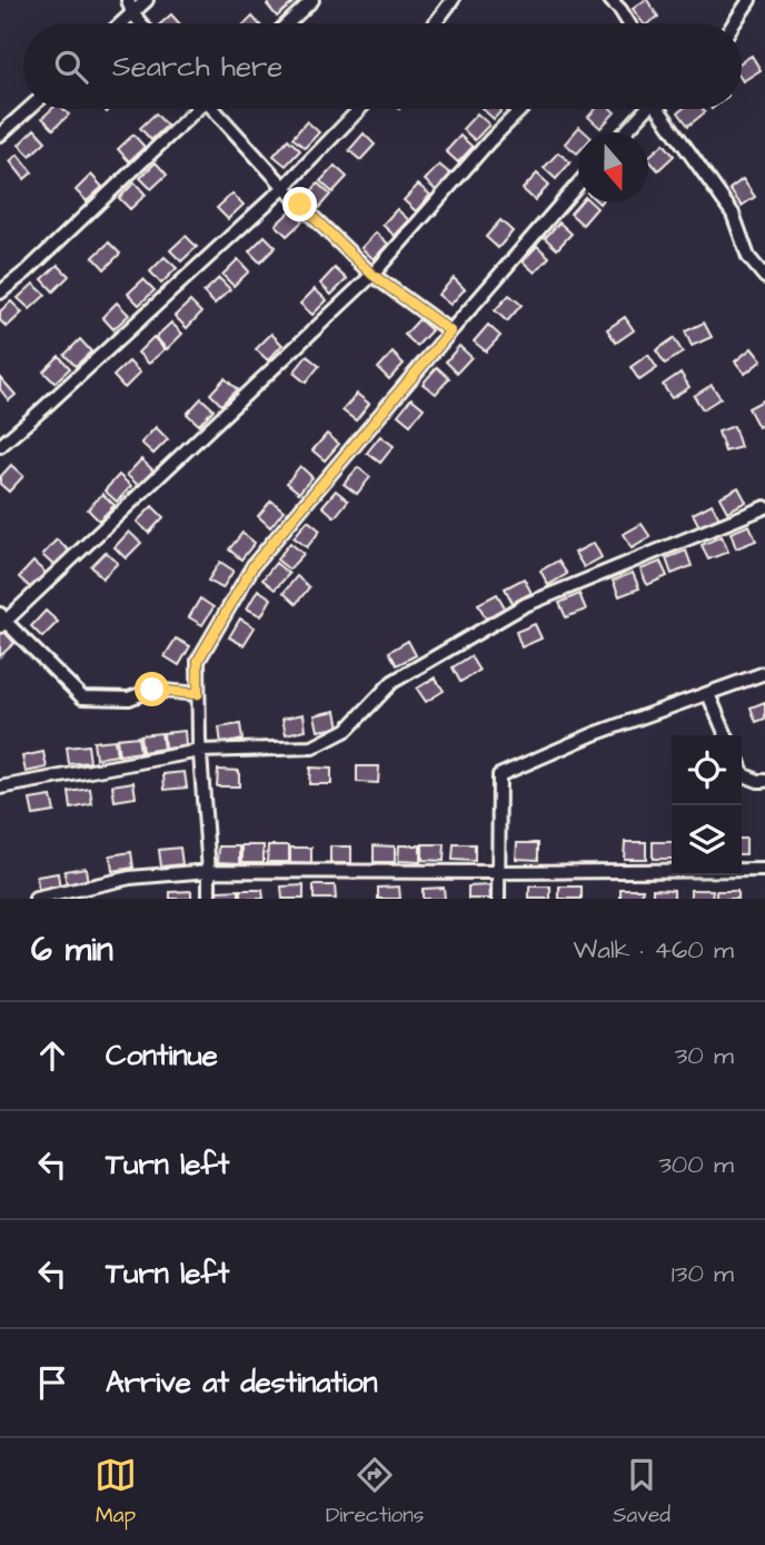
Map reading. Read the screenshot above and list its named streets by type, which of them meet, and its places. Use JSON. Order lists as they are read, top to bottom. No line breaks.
{"north":"bottom","page":{"search":"Search here","heading":["6 min","Walk · 460 m"],"list":[["Continue","30 m"],["Turn left","300 m"],["Turn left","130 m"],"Arrive at destination"],"nav":["Map","Directions","Saved"]}}
